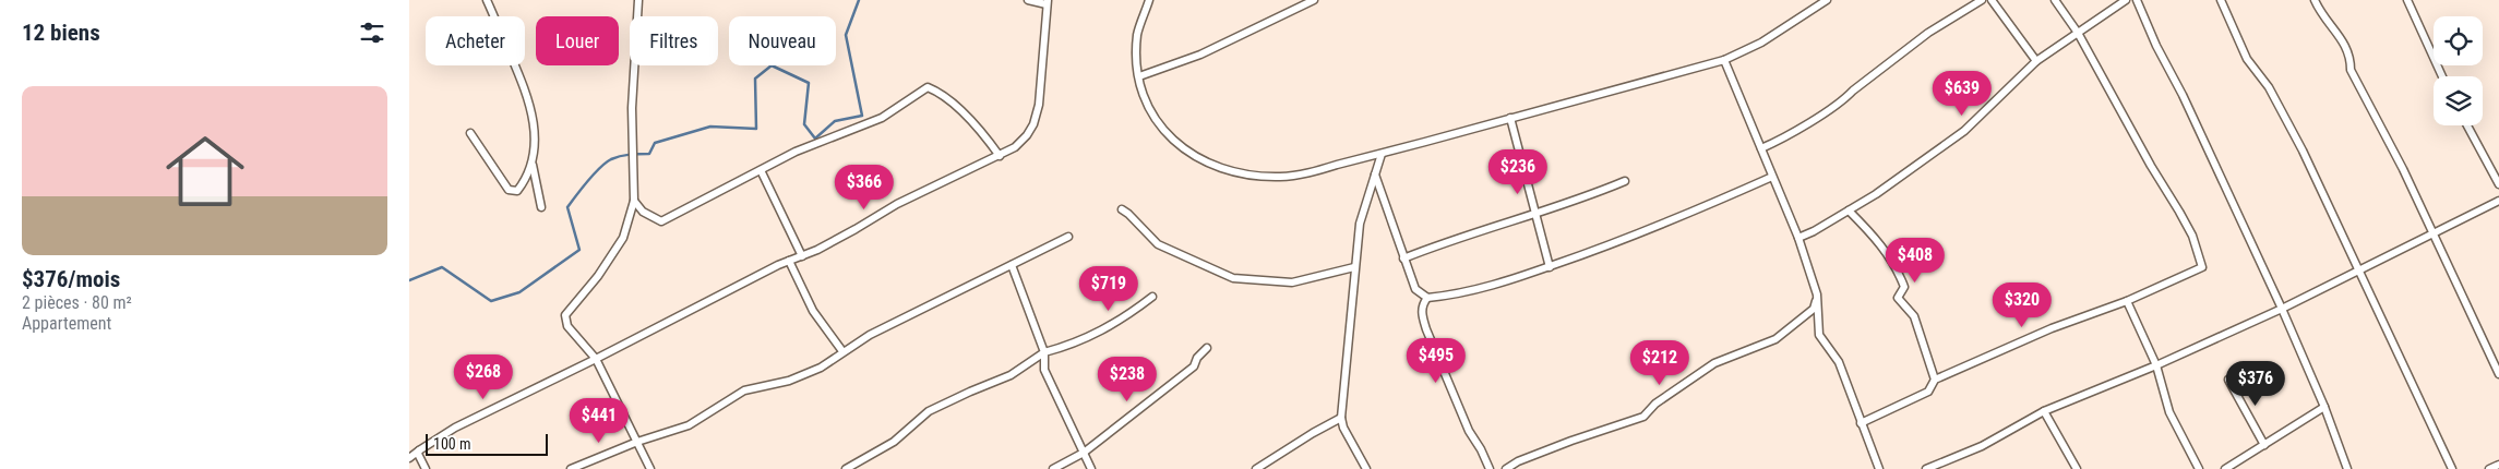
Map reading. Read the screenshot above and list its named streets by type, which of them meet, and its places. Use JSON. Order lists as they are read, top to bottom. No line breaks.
{"scale_bar":"100 m","page":{"heading":"12 biens","chip":["Acheter","Louer","Filtres","Nouveau"],"list":[{"name":"$376/mois","note":"2 pièces · 80 m² · Appartement"}],"price":["$639","$236","$366","$408","$719","$320","$495","$212","$268","$238","$376","$441"],"scale":"100 m"}}
